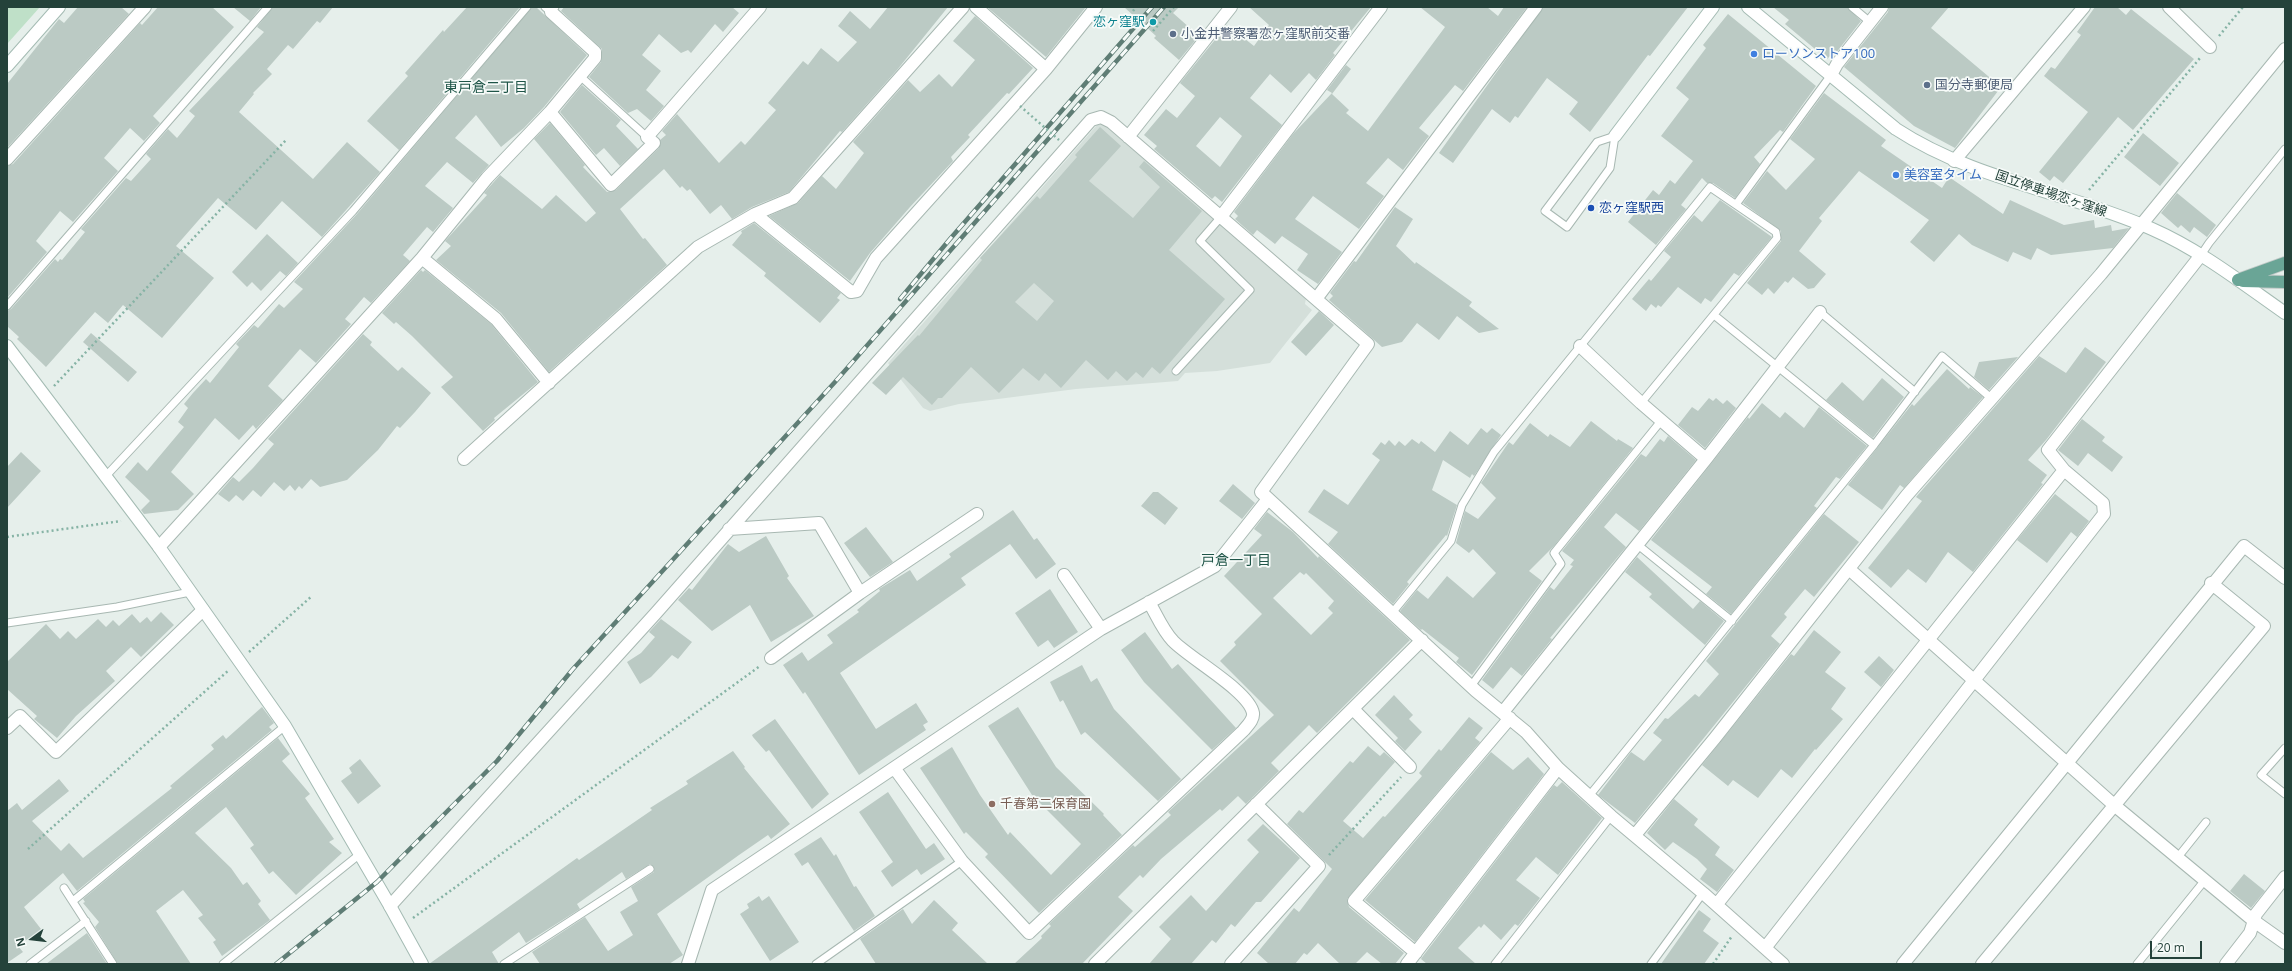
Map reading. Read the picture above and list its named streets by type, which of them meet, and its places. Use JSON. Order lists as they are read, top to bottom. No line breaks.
{"streets":{"street":["国立停車場恋ヶ窪線"]},"districts":["東戸倉二丁目","戸倉一丁目"],"places":["恋ヶ窪駅","小金井警察署恋ヶ窪駅前交番","ローソンストア100","国分寺郵便局","美容室タイム","恋ヶ窪駅西","千春第二保育園"],"scale_bar":"20 m","north":"left"}
